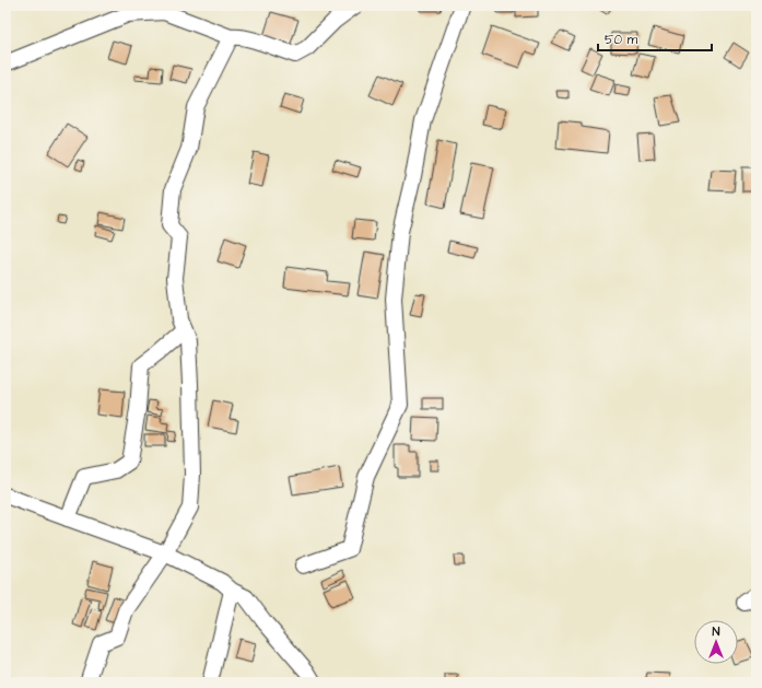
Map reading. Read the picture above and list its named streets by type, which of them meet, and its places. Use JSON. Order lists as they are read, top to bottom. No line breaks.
{"scale_bar":"50 m","north":"top"}
